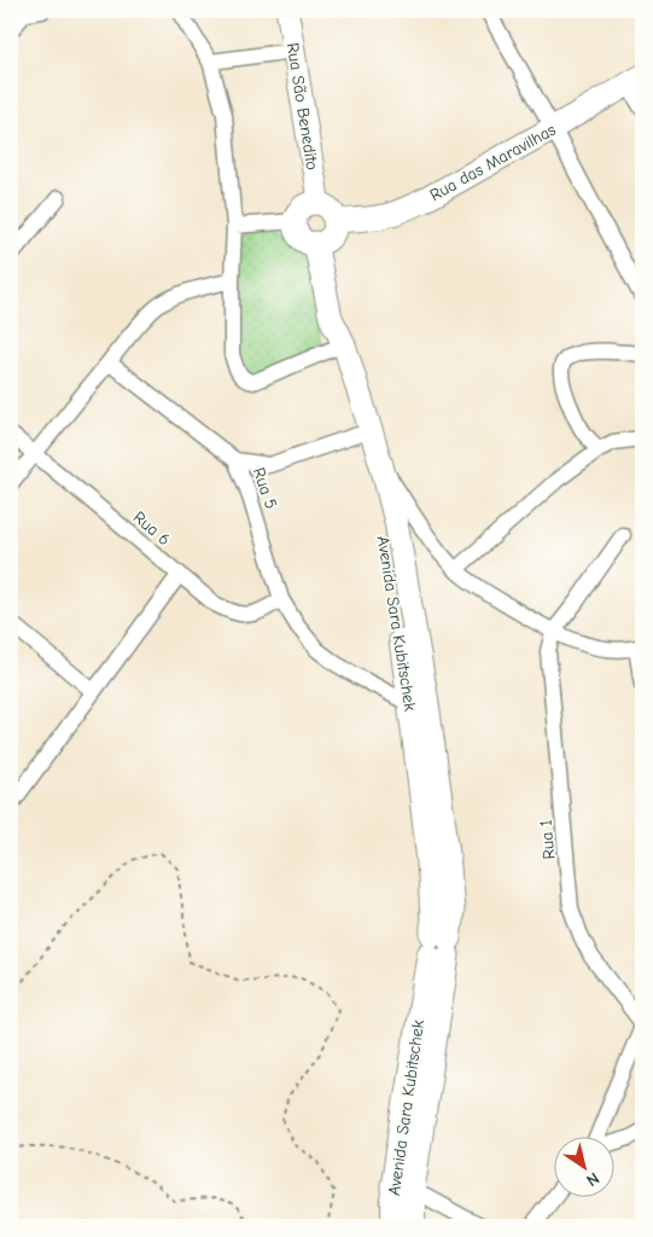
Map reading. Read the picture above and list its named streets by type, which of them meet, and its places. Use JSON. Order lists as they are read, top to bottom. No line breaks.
{"streets":{"main road":["Rua das Maravilhas","Avenida Sara Kubitschek"],"street":["Rua São Benedito","Rua 5","Rua 6","Rua 1"]},"crossings":[["Rua São Benedito","Rua das Maravilhas"],["Rua 5","Rua 6"],["Rua 5","Avenida Sara Kubitschek"]],"north":"bottom right"}
